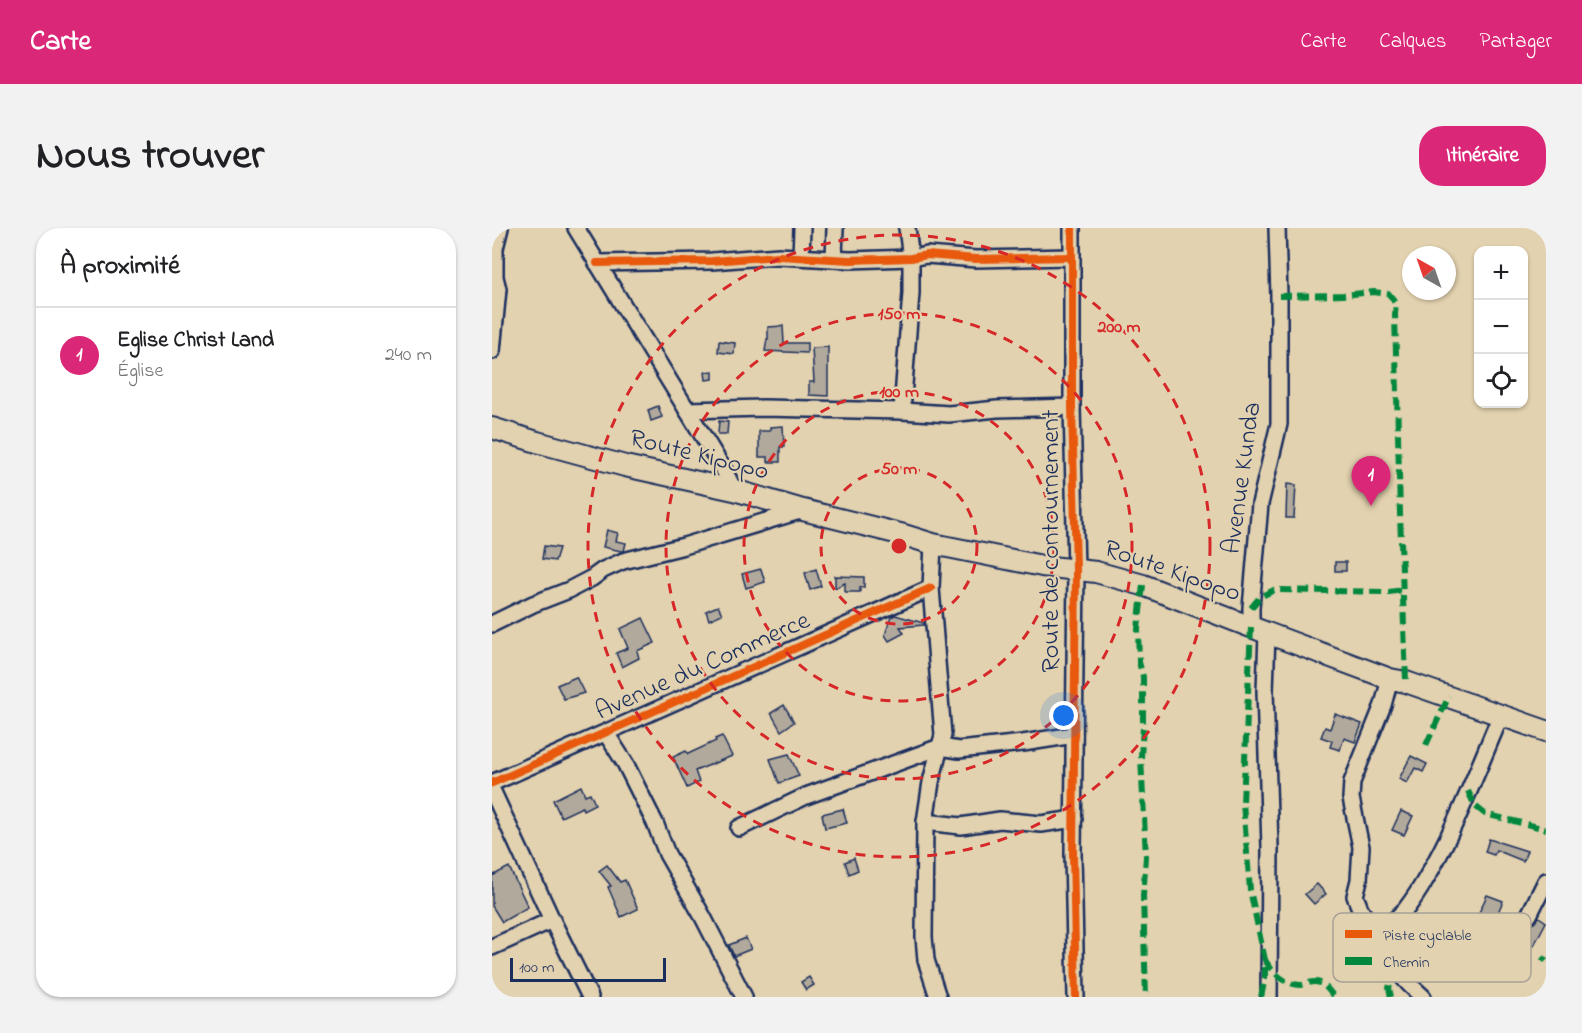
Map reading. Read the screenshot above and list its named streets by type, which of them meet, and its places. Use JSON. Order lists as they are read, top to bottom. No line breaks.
{"streets":{"main road":["Route Kipopo"],"street":["Avenue Kunda","Route de contournement","Avenue du Commerce"]},"crossings":[["Route Kipopo","Avenue Kunda"],["Route Kipopo","Route de contournement"]],"legend":["Piste cyclable","Chemin"],"scale_bar":"100 m","north":"top left","page":{"header":"Carte","nav":["Carte","Calques","Partager"],"title":"Nous trouver","buttons":"Itinéraire","heading":"À proximité","map_buttons":["+","−"],"list":[{"mark":"1","name":"Eglise Christ Land","note":"Église","value":"240 m"}],"pins":"1","scale":"100 m"},"rings":["150 m","200 m","100 m","50 m"]}
